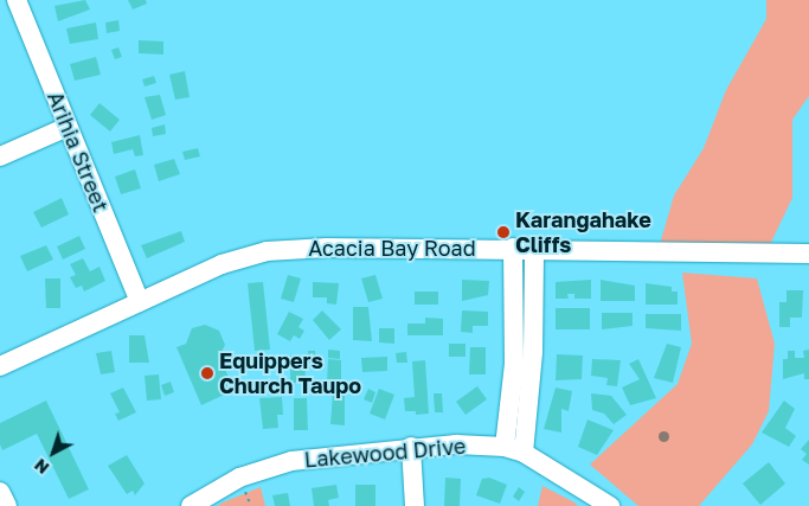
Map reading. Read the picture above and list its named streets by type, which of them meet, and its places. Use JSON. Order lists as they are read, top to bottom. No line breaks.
{"streets":{"street":["Arihia Street","Acacia Bay Road","Lakewood Drive"]},"crossings":[["Arihia Street","Acacia Bay Road"]],"places":["Karangahake Cliffs","Equippers Church Taupo"],"north":"bottom left"}
